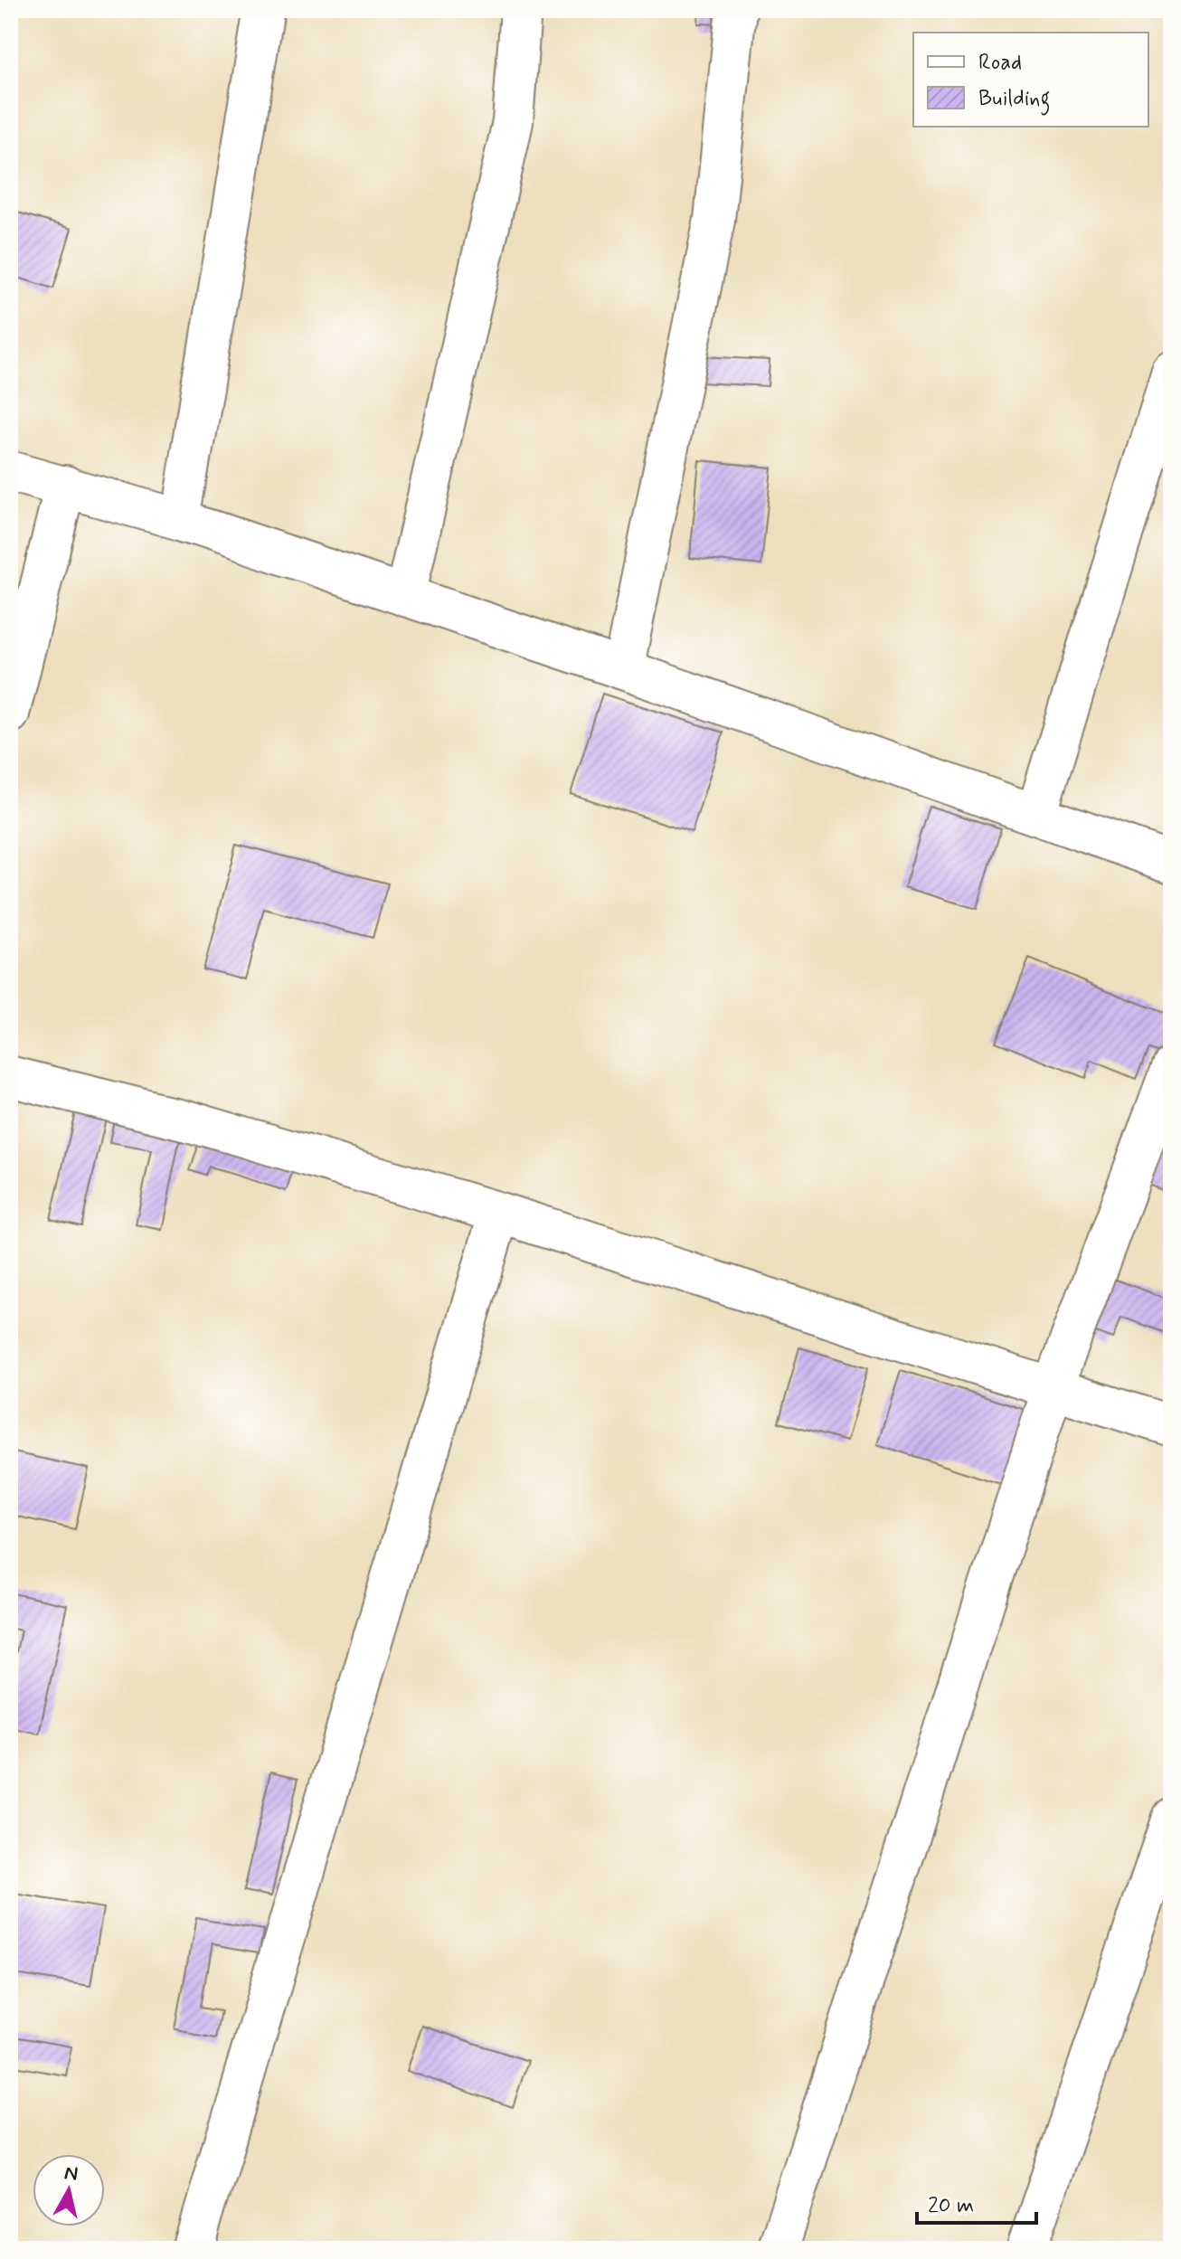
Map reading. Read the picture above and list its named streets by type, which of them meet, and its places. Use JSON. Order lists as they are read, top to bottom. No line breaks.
{"legend":["Road","Building"],"scale_bar":"20 m","north":"top"}
